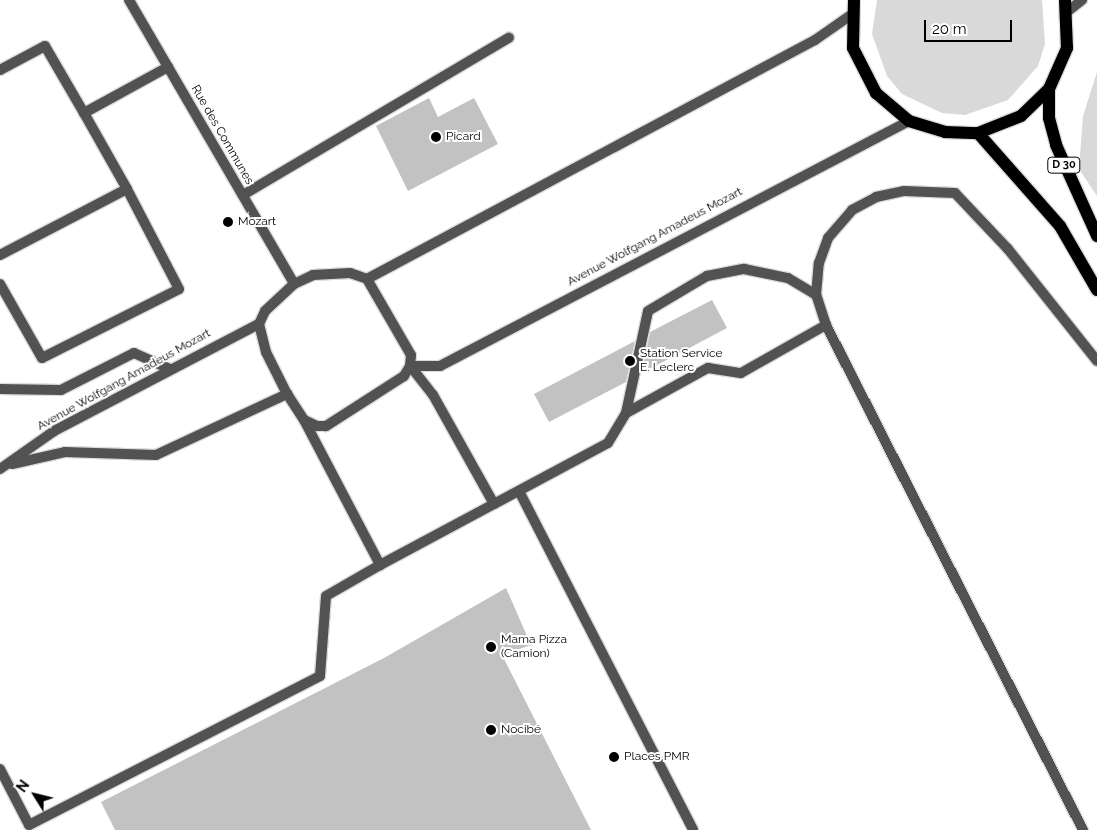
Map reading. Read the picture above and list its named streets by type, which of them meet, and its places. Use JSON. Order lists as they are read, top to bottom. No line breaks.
{"streets":{"main road":["D 30"],"street":["Rue des Communes","Avenue Wolfgang Amadeus Mozart"]},"crossings":[["Rue des Communes","Avenue Wolfgang Amadeus Mozart"]],"places":["Picard","Mozart","Station Service E. Leclerc","Mama Pizza (Camion)","Nocibé","Places PMR"],"scale_bar":"20 m","north":"top left"}
